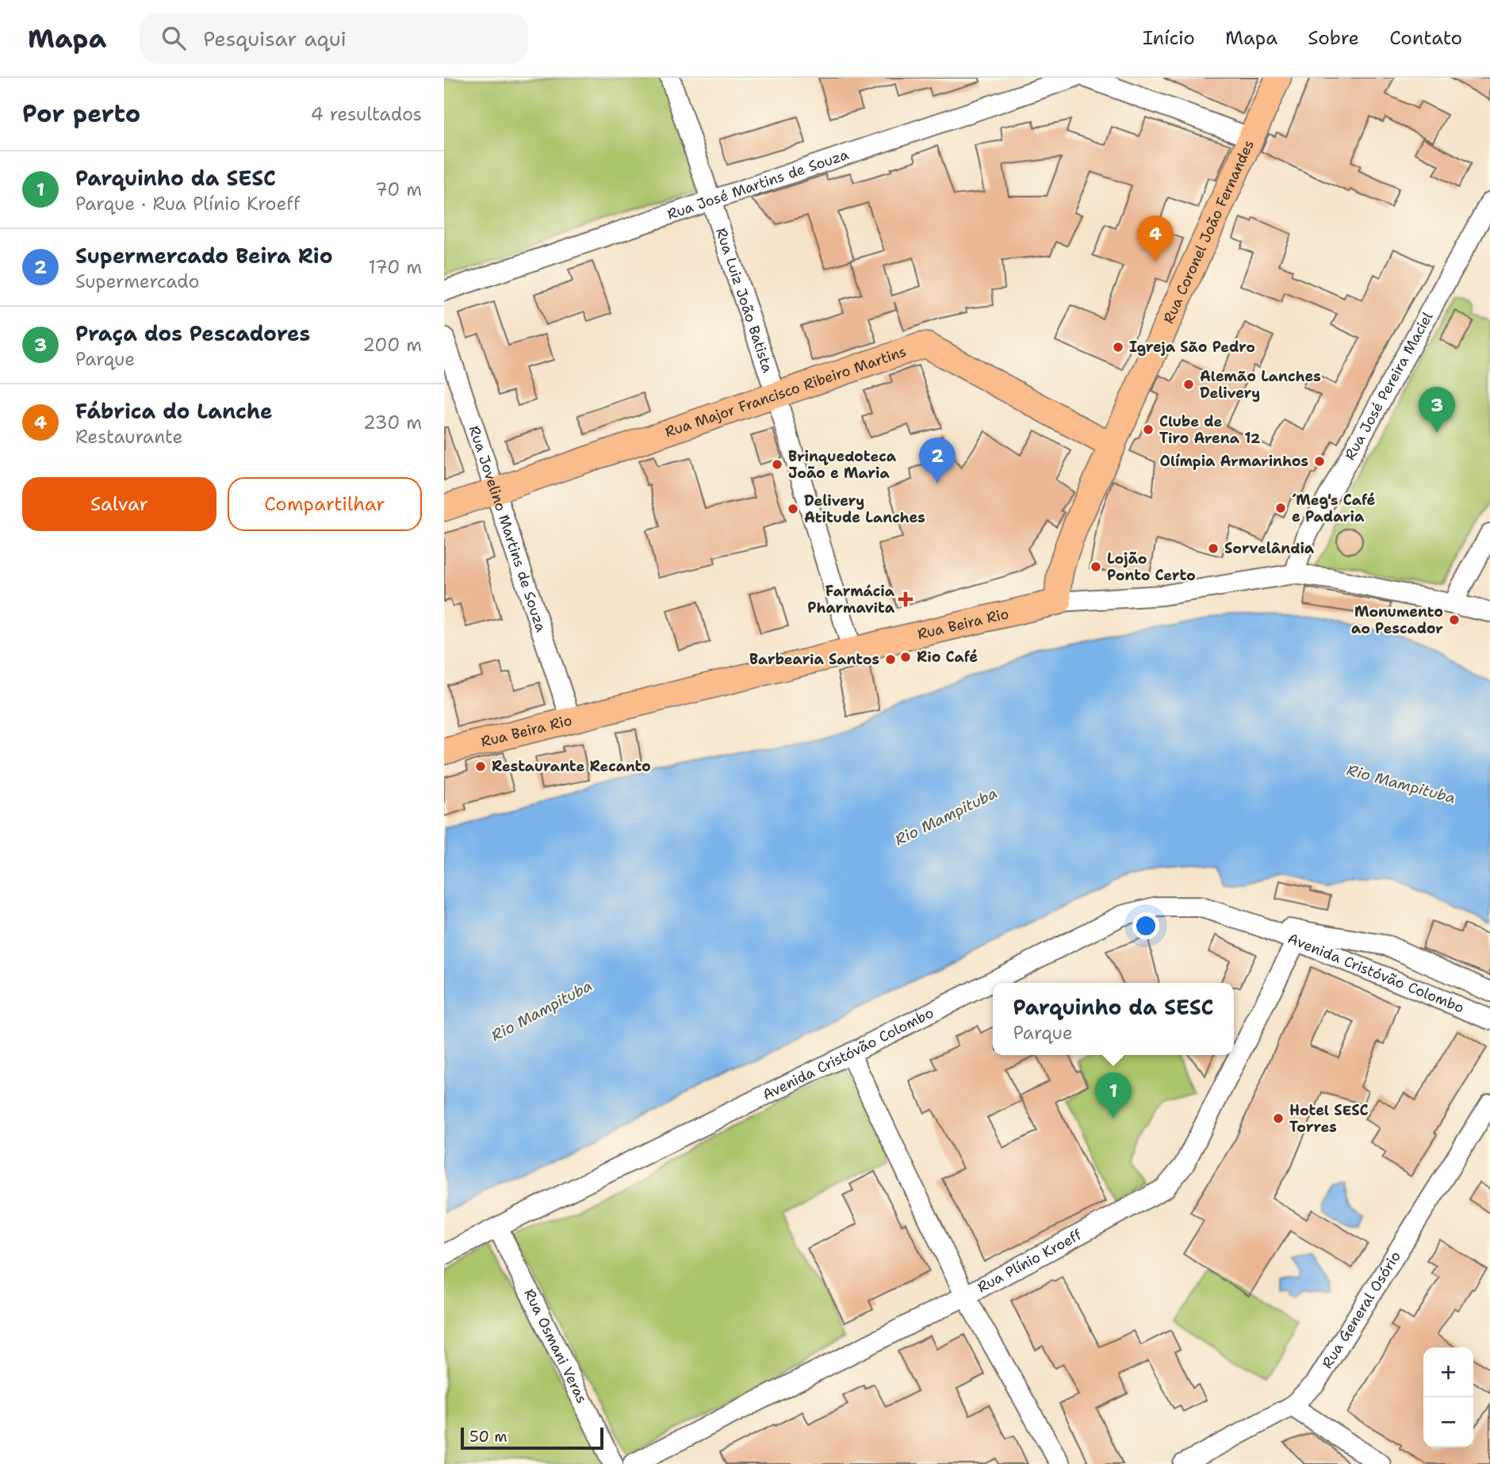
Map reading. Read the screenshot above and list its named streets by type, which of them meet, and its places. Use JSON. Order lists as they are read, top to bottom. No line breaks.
{"streets":{"main road":["Rua Coronel João Fernandes","Rua Major Francisco Ribeiro Martins","Rua Beira Rio"],"street":["Rua José Martins de Souza","Rua Luiz João Batista","Rua José Pereira Maciel","Rua Jovelino Martins de Souza","Avenida Cristóvão Colombo","Rua Plínio Kroeff","Rua General Osório","Rua Osmani Veras"]},"crossings":[["Rua José Martins de Souza","Rua Luiz João Batista"],["Rua Coronel João Fernandes","Rua Major Francisco Ribeiro Martins"],["Rua Coronel João Fernandes","Rua Beira Rio"],["Rua Luiz João Batista","Rua Major Francisco Ribeiro Martins"],["Rua Luiz João Batista","Rua Beira Rio"],["Rua José Pereira Maciel","Rua Beira Rio"],["Rua Major Francisco Ribeiro Martins","Rua Jovelino Martins de Souza"],["Rua Jovelino Martins de Souza","Rua Beira Rio"],["Avenida Cristóvão Colombo","Rua Plínio Kroeff"],["Avenida Cristóvão Colombo","Rua Osmani Veras"]],"water":["Rio Mampituba"],"places":{"other":["Igreja São Pedro","Alemão Lanches Delivery","Clube de Tiro Arena 12","Olímpia Armarinhos","Brinquedoteca João e Maria","´Meg's Café e Padaria","Delivery Atitude Lanches","Sorvelândia","Lojão Ponto Certo","Monumento ao Pescador","Rio Café","Barbearia Santos","Restaurante Recanto","Hotel SESC Torres"],"health":["Farmácia Pharmavita"]},"scale_bar":"50 m","page":{"header":"Mapa","search":"Pesquisar aqui","nav":["Início","Mapa","Sobre","Contato"],"heading":["Por perto","4 resultados"],"list":[{"mark":"1","name":"Parquinho da SESC","note":"Parque · Rua Plínio Kroeff","value":"70 m"},{"mark":"2","name":"Supermercado Beira Rio","note":"Supermercado","value":"170 m"},{"mark":"3","name":"Praça dos Pescadores","note":"Parque","value":"200 m"},{"mark":"4","name":"Fábrica do Lanche","note":"Restaurante","value":"230 m"}],"pins":["4","3","2","1"],"buttons":["Salvar","Compartilhar"],"popup":["Parquinho da SESC","Parque"],"map_buttons":["+","−"],"scale":"50 m"}}
